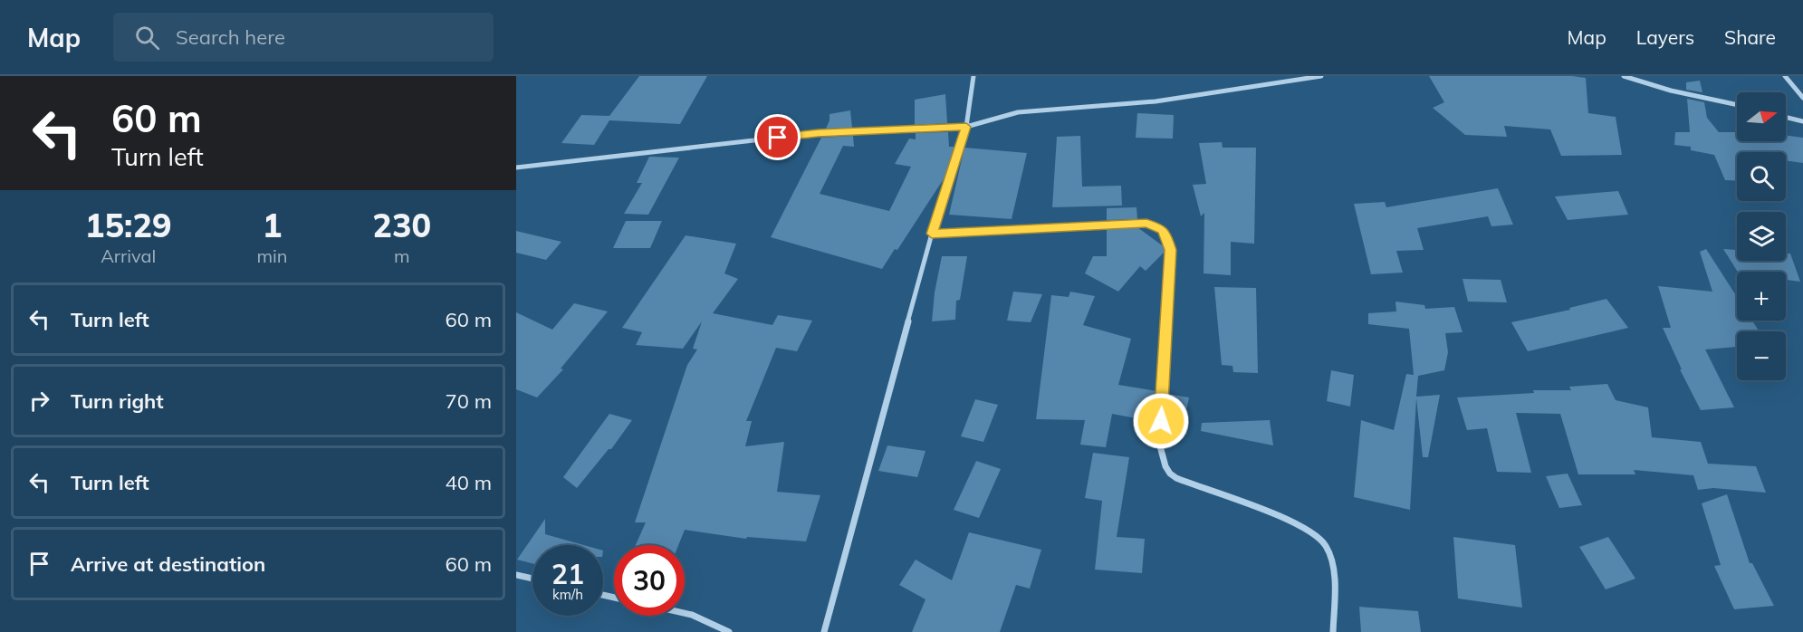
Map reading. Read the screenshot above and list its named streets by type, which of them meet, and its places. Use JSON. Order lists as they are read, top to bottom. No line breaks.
{"north":"right","page":{"header":"Map","search":"Search here","nav":["Map","Layers","Share"],"turn":["60 m","Turn left"],"map_buttons":["+","−"],"eta":["15:29","Arrival","1","min","230","m"],"list":[{"name":"Turn left","value":"60 m"},{"name":"Turn right","value":"70 m"},{"name":"Turn left","value":"40 m"},{"name":"Arrive at destination","value":"60 m"}],"speed":"21 km/h","limit":"30"}}
